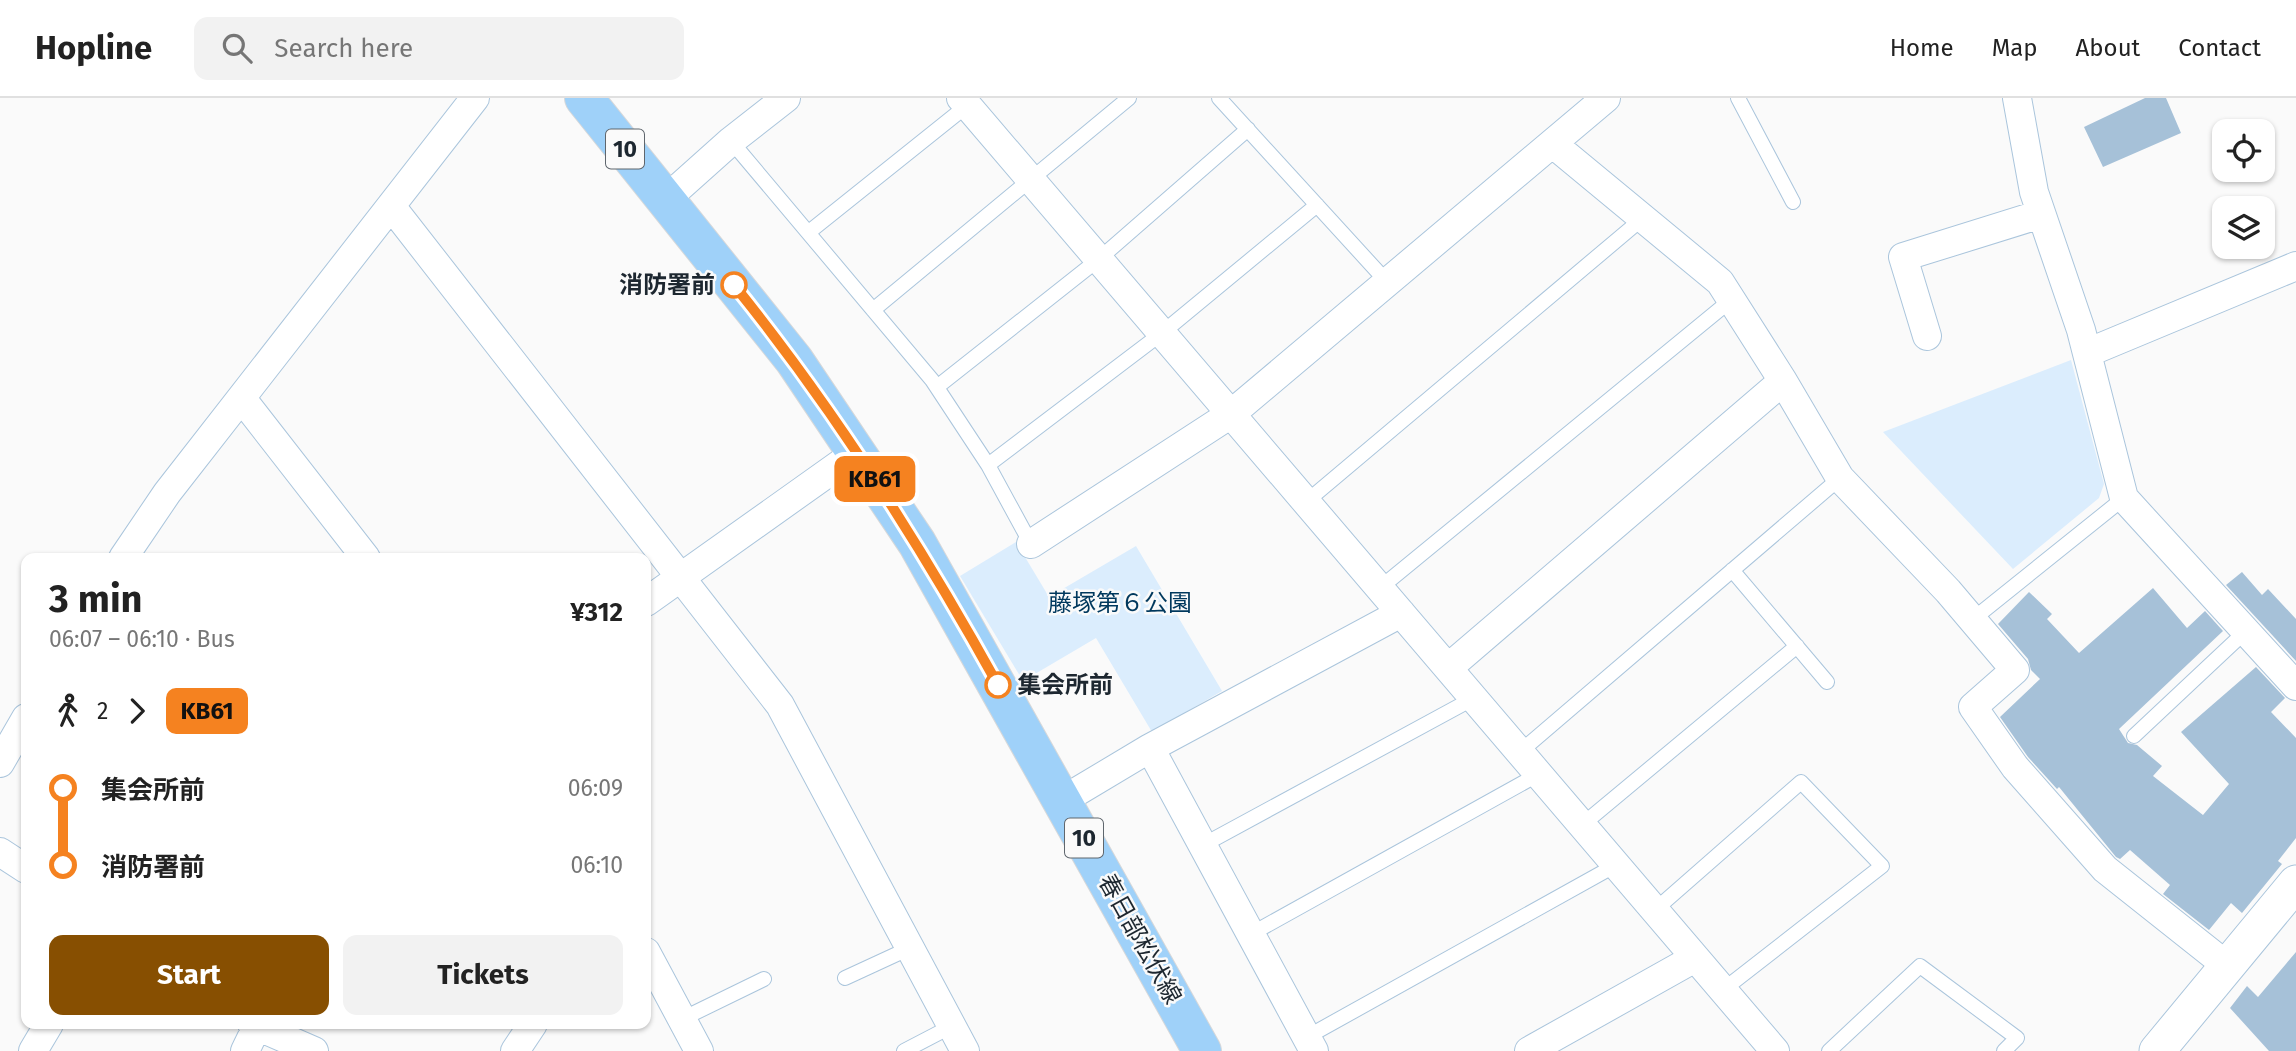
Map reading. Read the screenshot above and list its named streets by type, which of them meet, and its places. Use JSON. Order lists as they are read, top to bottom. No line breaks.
{"streets":{"main road":["10","春日部松伏線"]},"parks":["藤塚第６公園"],"places":["消防署前","集会所前"],"lines":["bus line KB61"],"page":{"header":"Hopline","search":"Search here","nav":["Home","Map","About","Contact"],"on_map":"KB61","heading":["3 min","06:07 – 06:10 · Bus","¥312"],"legs":["2","KB61"],"list":[{"name":"集会所前","value":"06:09"},{"name":"消防署前","value":"06:10"}],"buttons":["Start","Tickets"]}}
